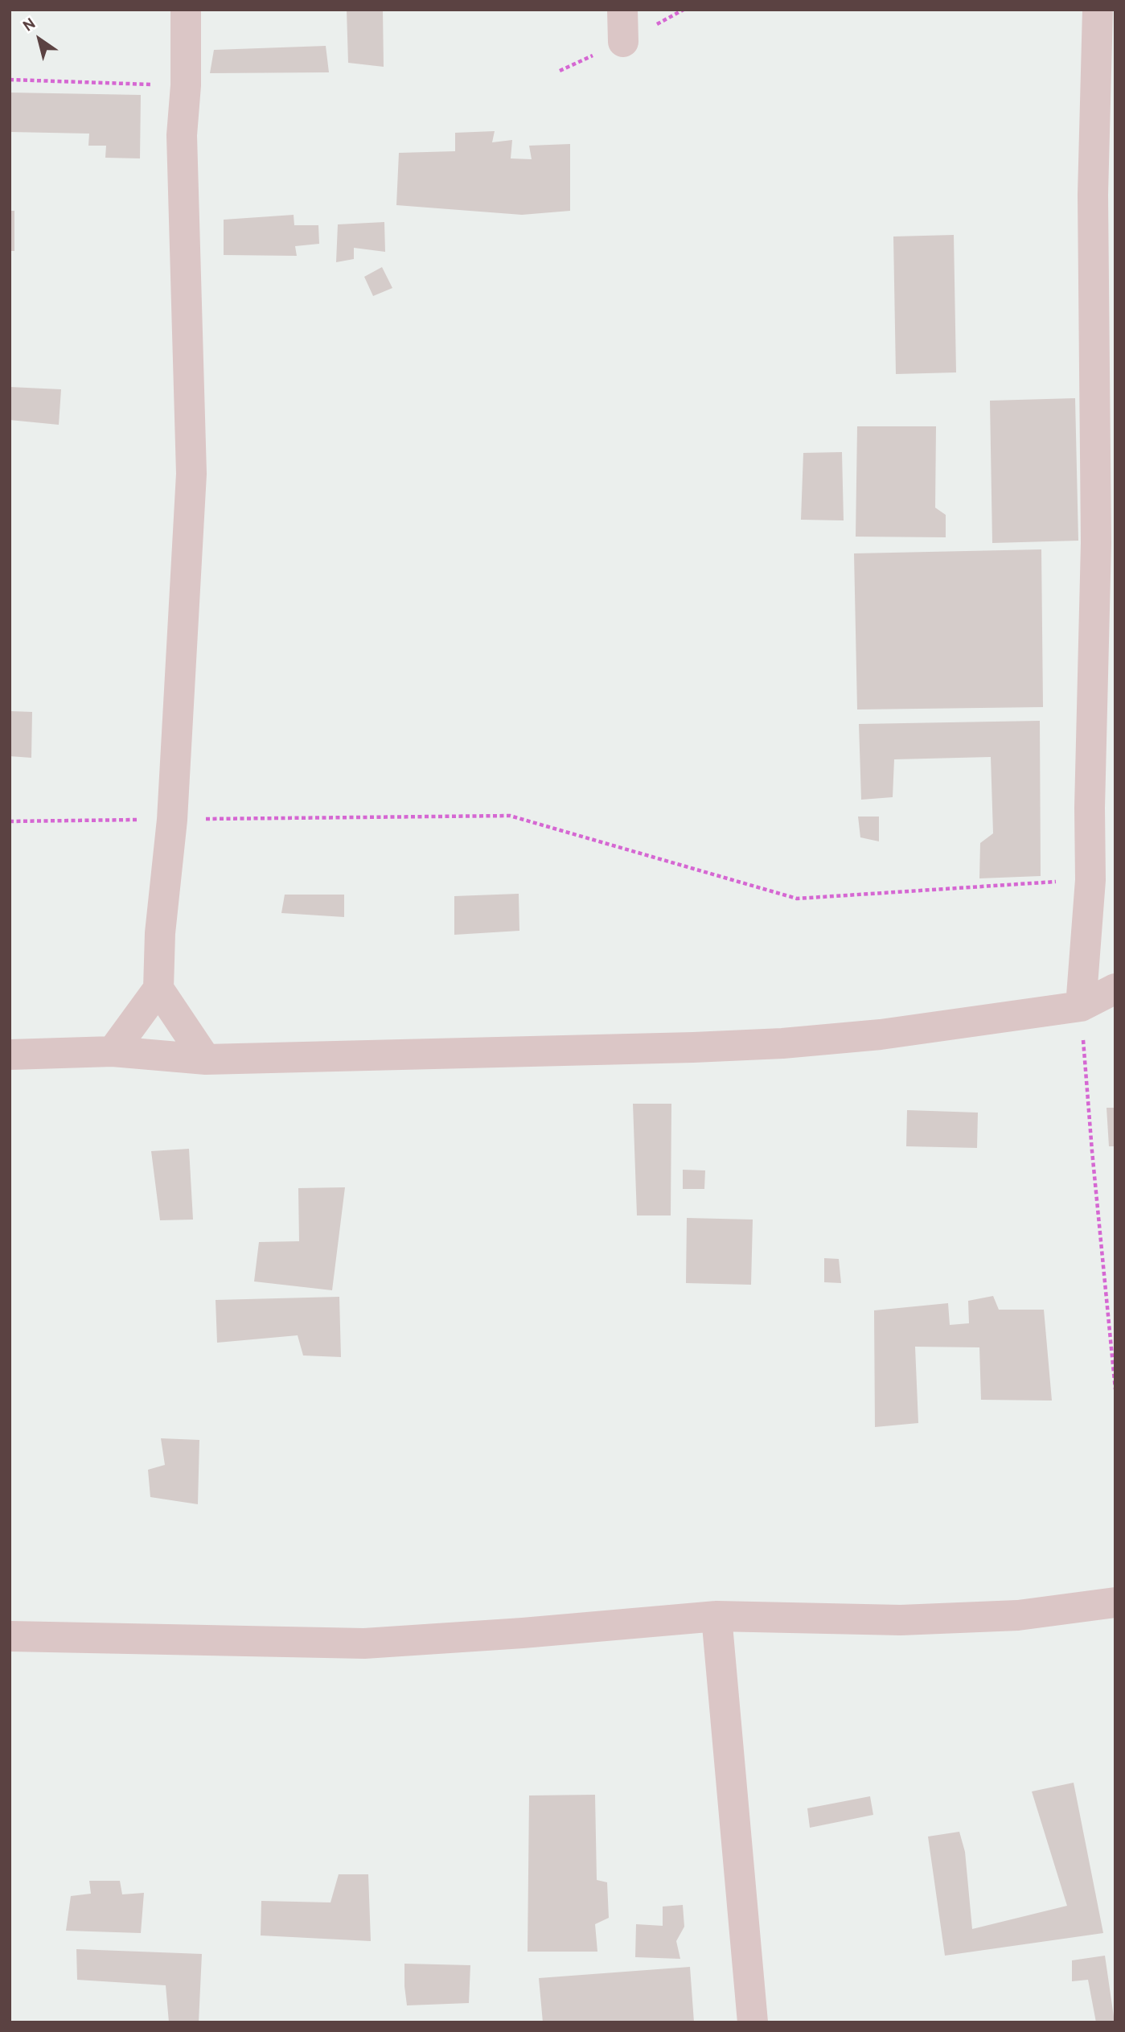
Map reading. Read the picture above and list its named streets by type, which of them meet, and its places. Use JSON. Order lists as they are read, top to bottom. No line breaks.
{"north":"top left"}
